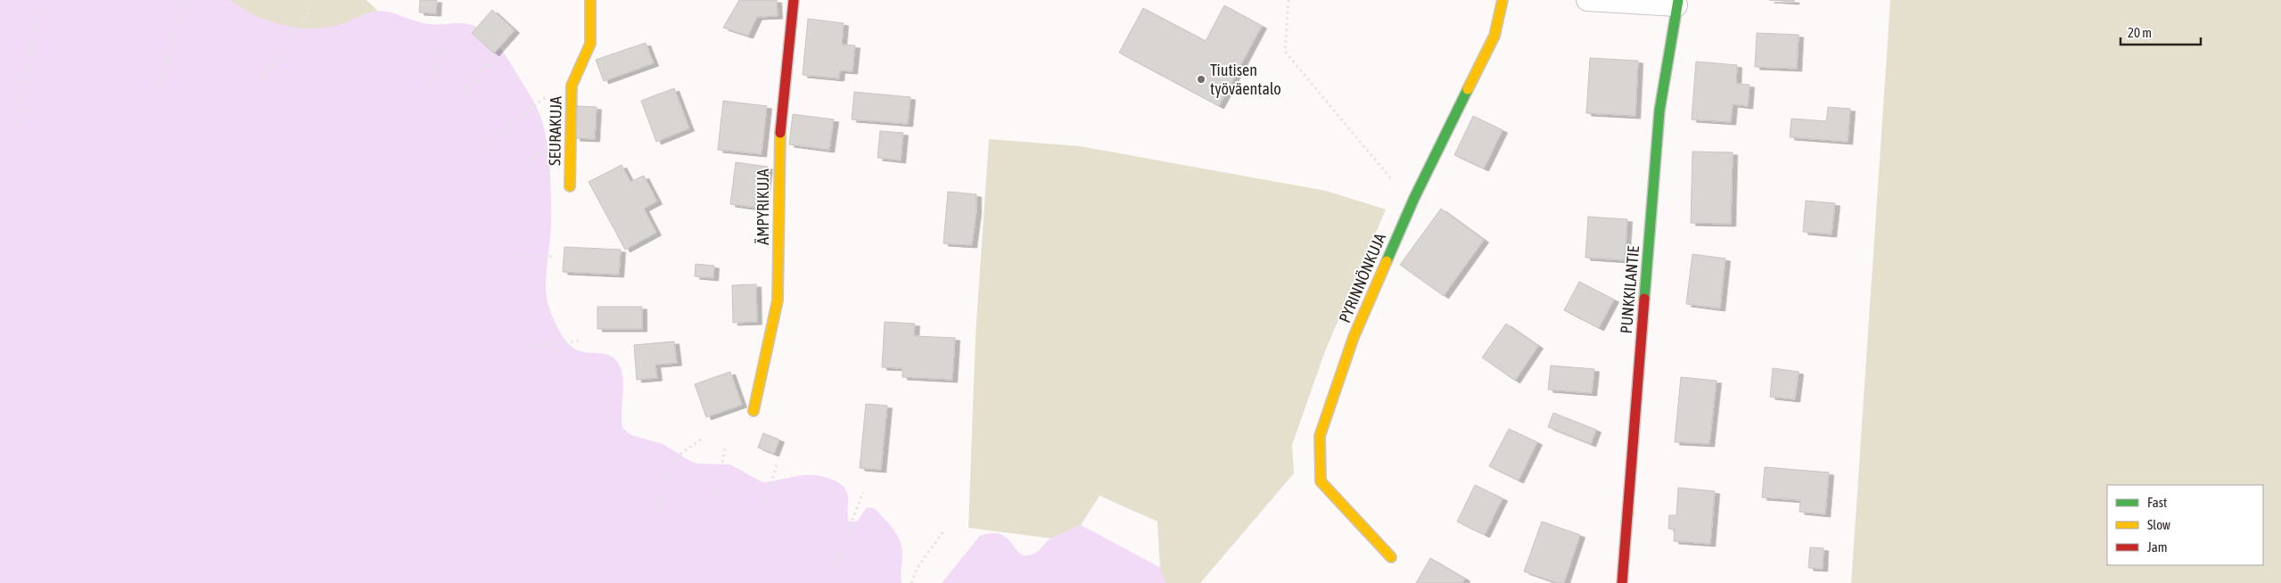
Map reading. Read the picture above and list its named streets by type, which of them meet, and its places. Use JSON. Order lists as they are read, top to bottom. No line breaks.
{"streets":{"street":["SEURAKUJA","ÄMPYRIKUJA","PYRINNÖNKUJA","PUNKKILANTIE"]},"places":["Tiutisen työväentalo"],"legend":["Fast","Slow","Jam"],"scale_bar":"20 m"}
